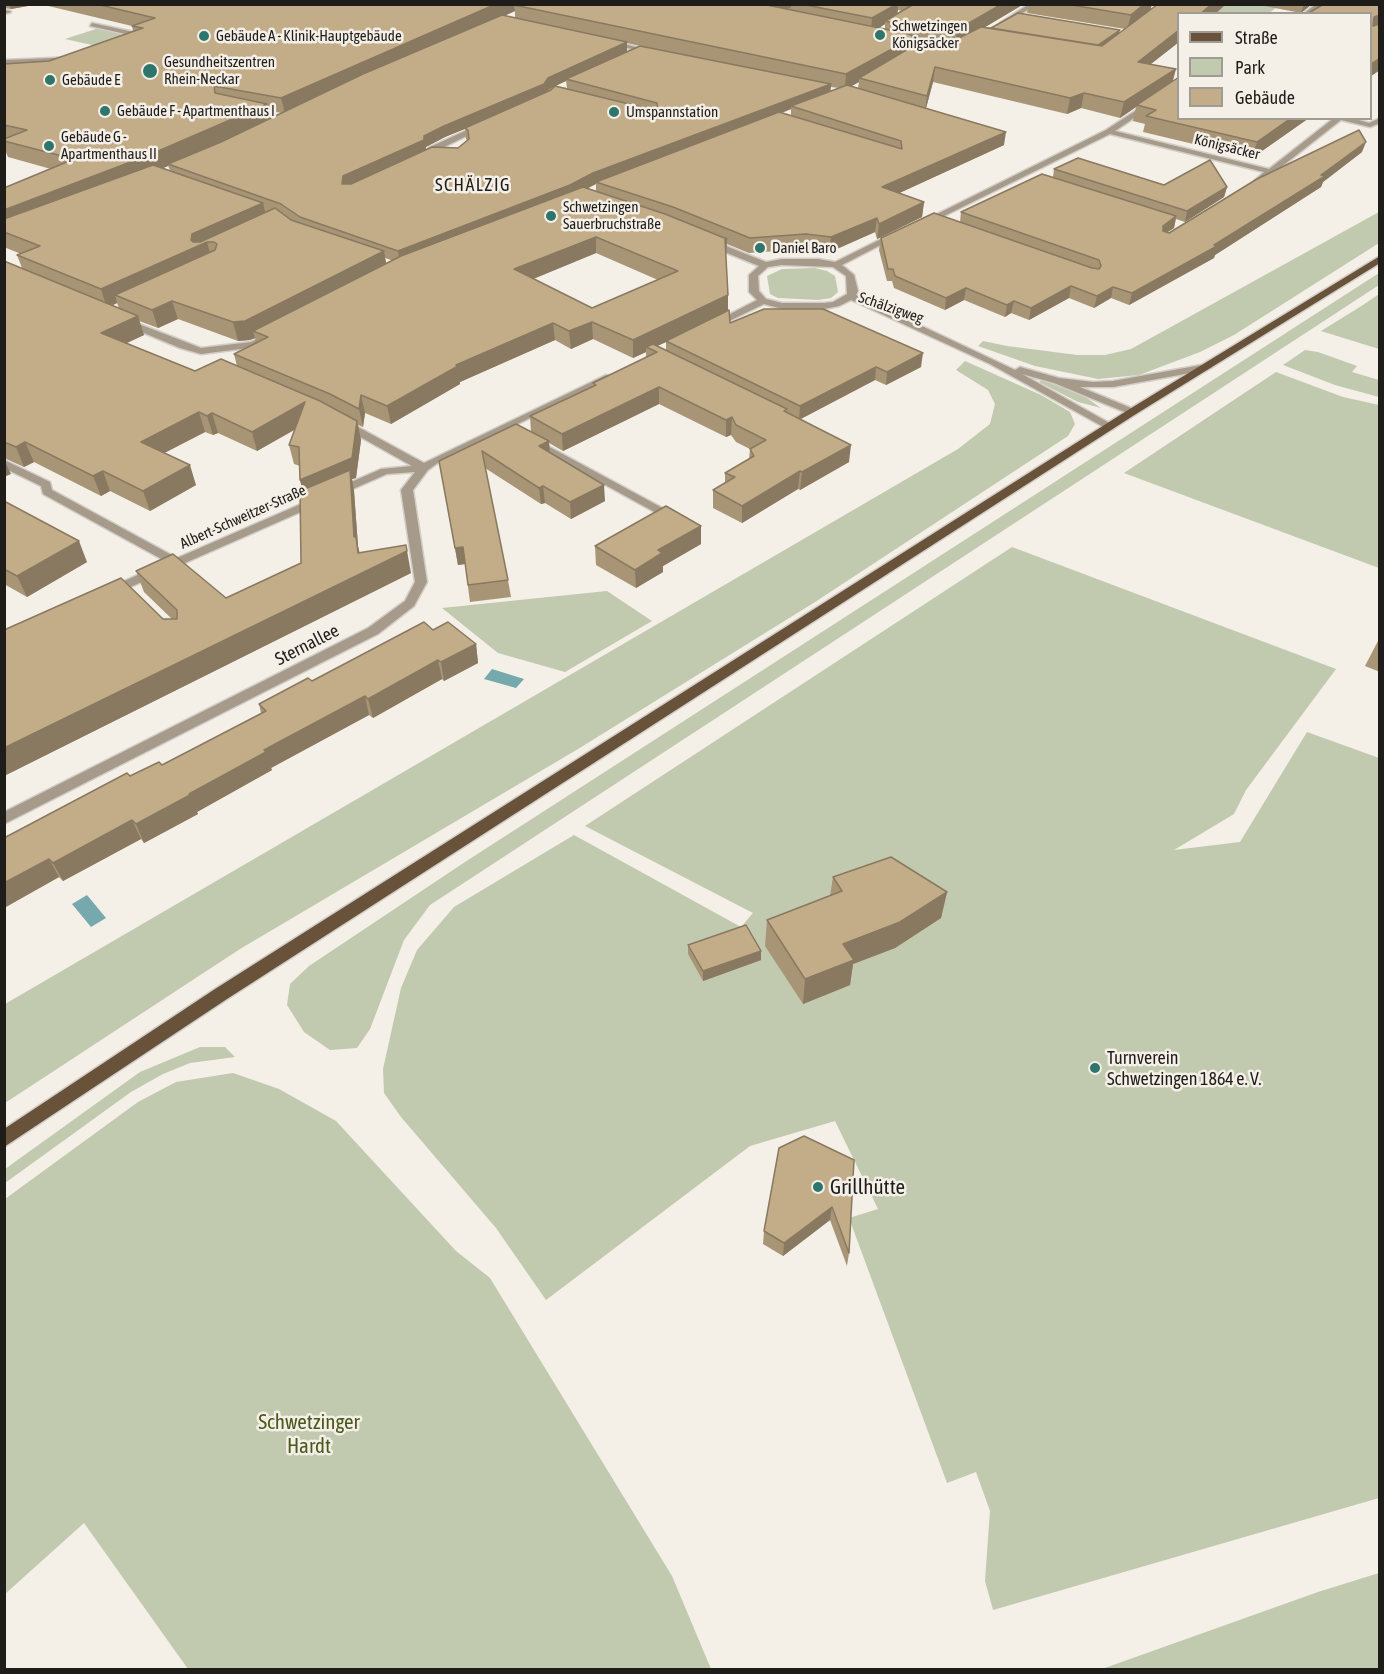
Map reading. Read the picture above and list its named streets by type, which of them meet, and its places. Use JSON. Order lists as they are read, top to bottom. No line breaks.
{"streets":{"street":["Königsäcker","Schälzigweg","Albert-Schweitzer-Straße","Sternallee"]},"crossings":[["Albert-Schweitzer-Straße","Sternallee"]],"districts":["SCHÄLZIG"],"parks":["Schwetzinger Hardt"],"places":["Schwetzingen Königsäcker","Gebäude A - Klinik-Hauptgebäude","Gesundheitszentren Rhein-Neckar","Gebäude E","Gebäude F - Apartmenthaus I","Umspannstation","Gebäude G - Apartmenthaus II","Schwetzingen Sauerbruchstraße","Daniel Baro","Turnverein Schwetzingen 1864 e. V.","Grillhütte"],"legend":["Straße","Park","Gebäude"]}
